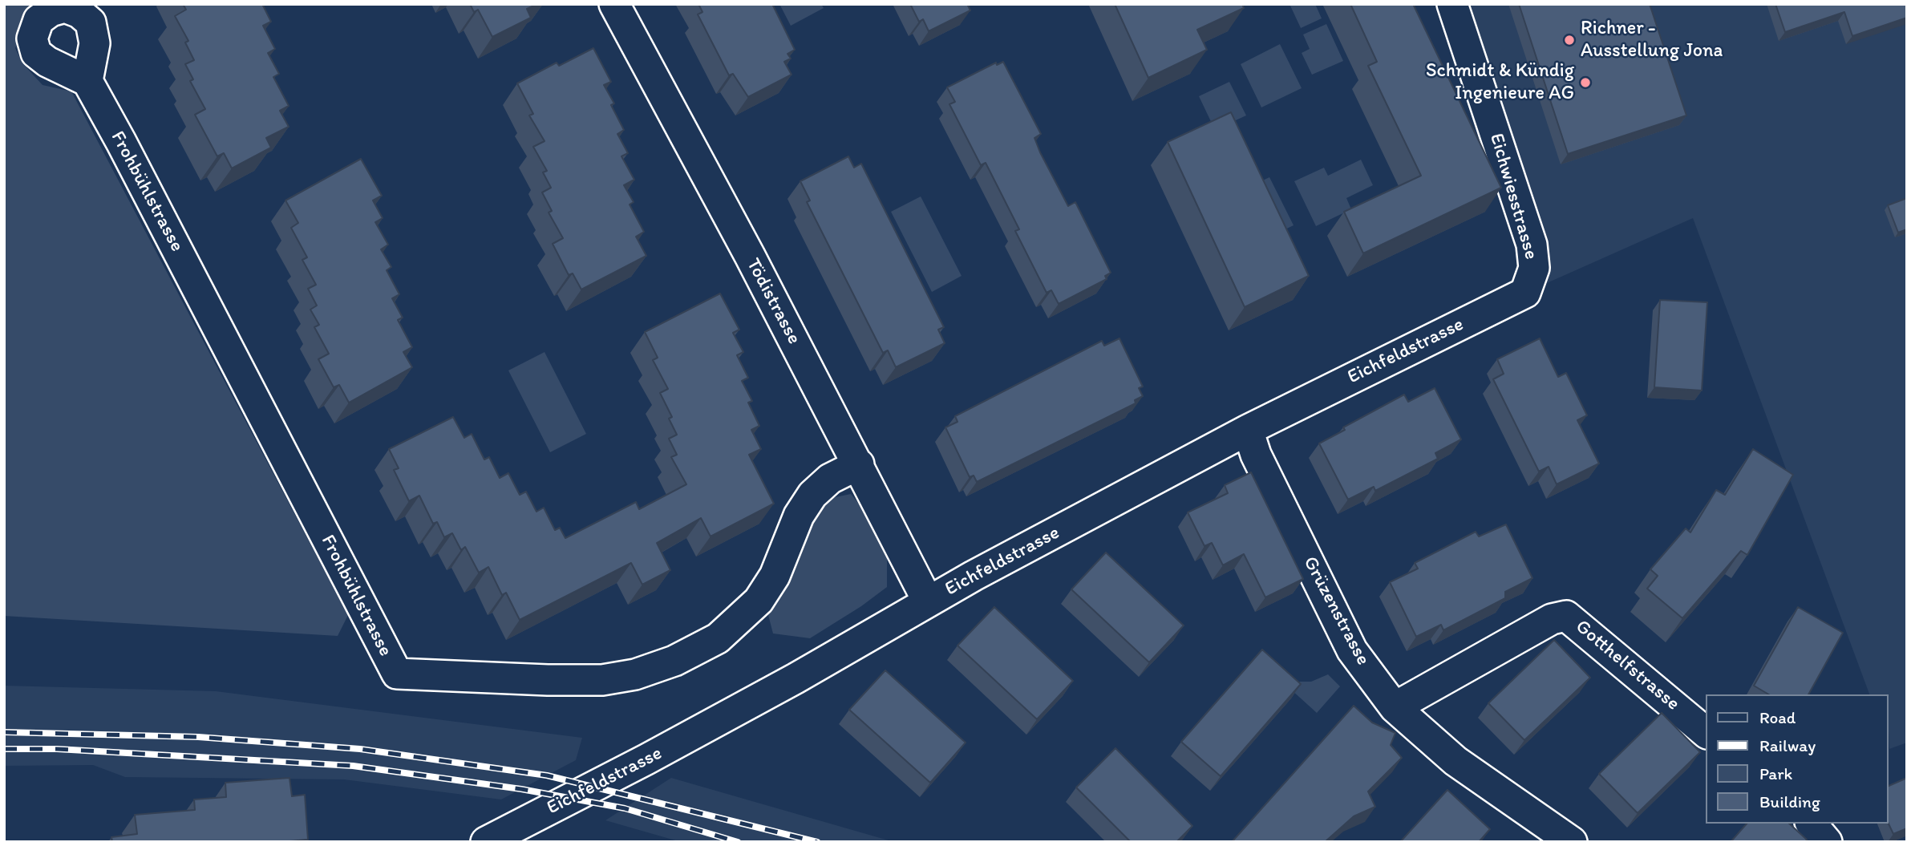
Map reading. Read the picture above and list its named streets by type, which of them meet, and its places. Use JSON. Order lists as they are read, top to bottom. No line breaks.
{"streets":{"street":["Frohbühlstrasse","Eichwiesstrasse","Tödistrasse","Eichfeldstrasse","Grüzenstrasse","Gotthelfstrasse"]},"crossings":[["Frohbühlstrasse","Tödistrasse"],["Eichwiesstrasse","Eichfeldstrasse"],["Tödistrasse","Eichfeldstrasse"],["Eichfeldstrasse","Grüzenstrasse"],["Grüzenstrasse","Gotthelfstrasse"]],"places":["Richner - Ausstellung Jona","Schmidt & Kündig Ingenieure AG"],"legend":["Road","Railway","Park","Building"]}
